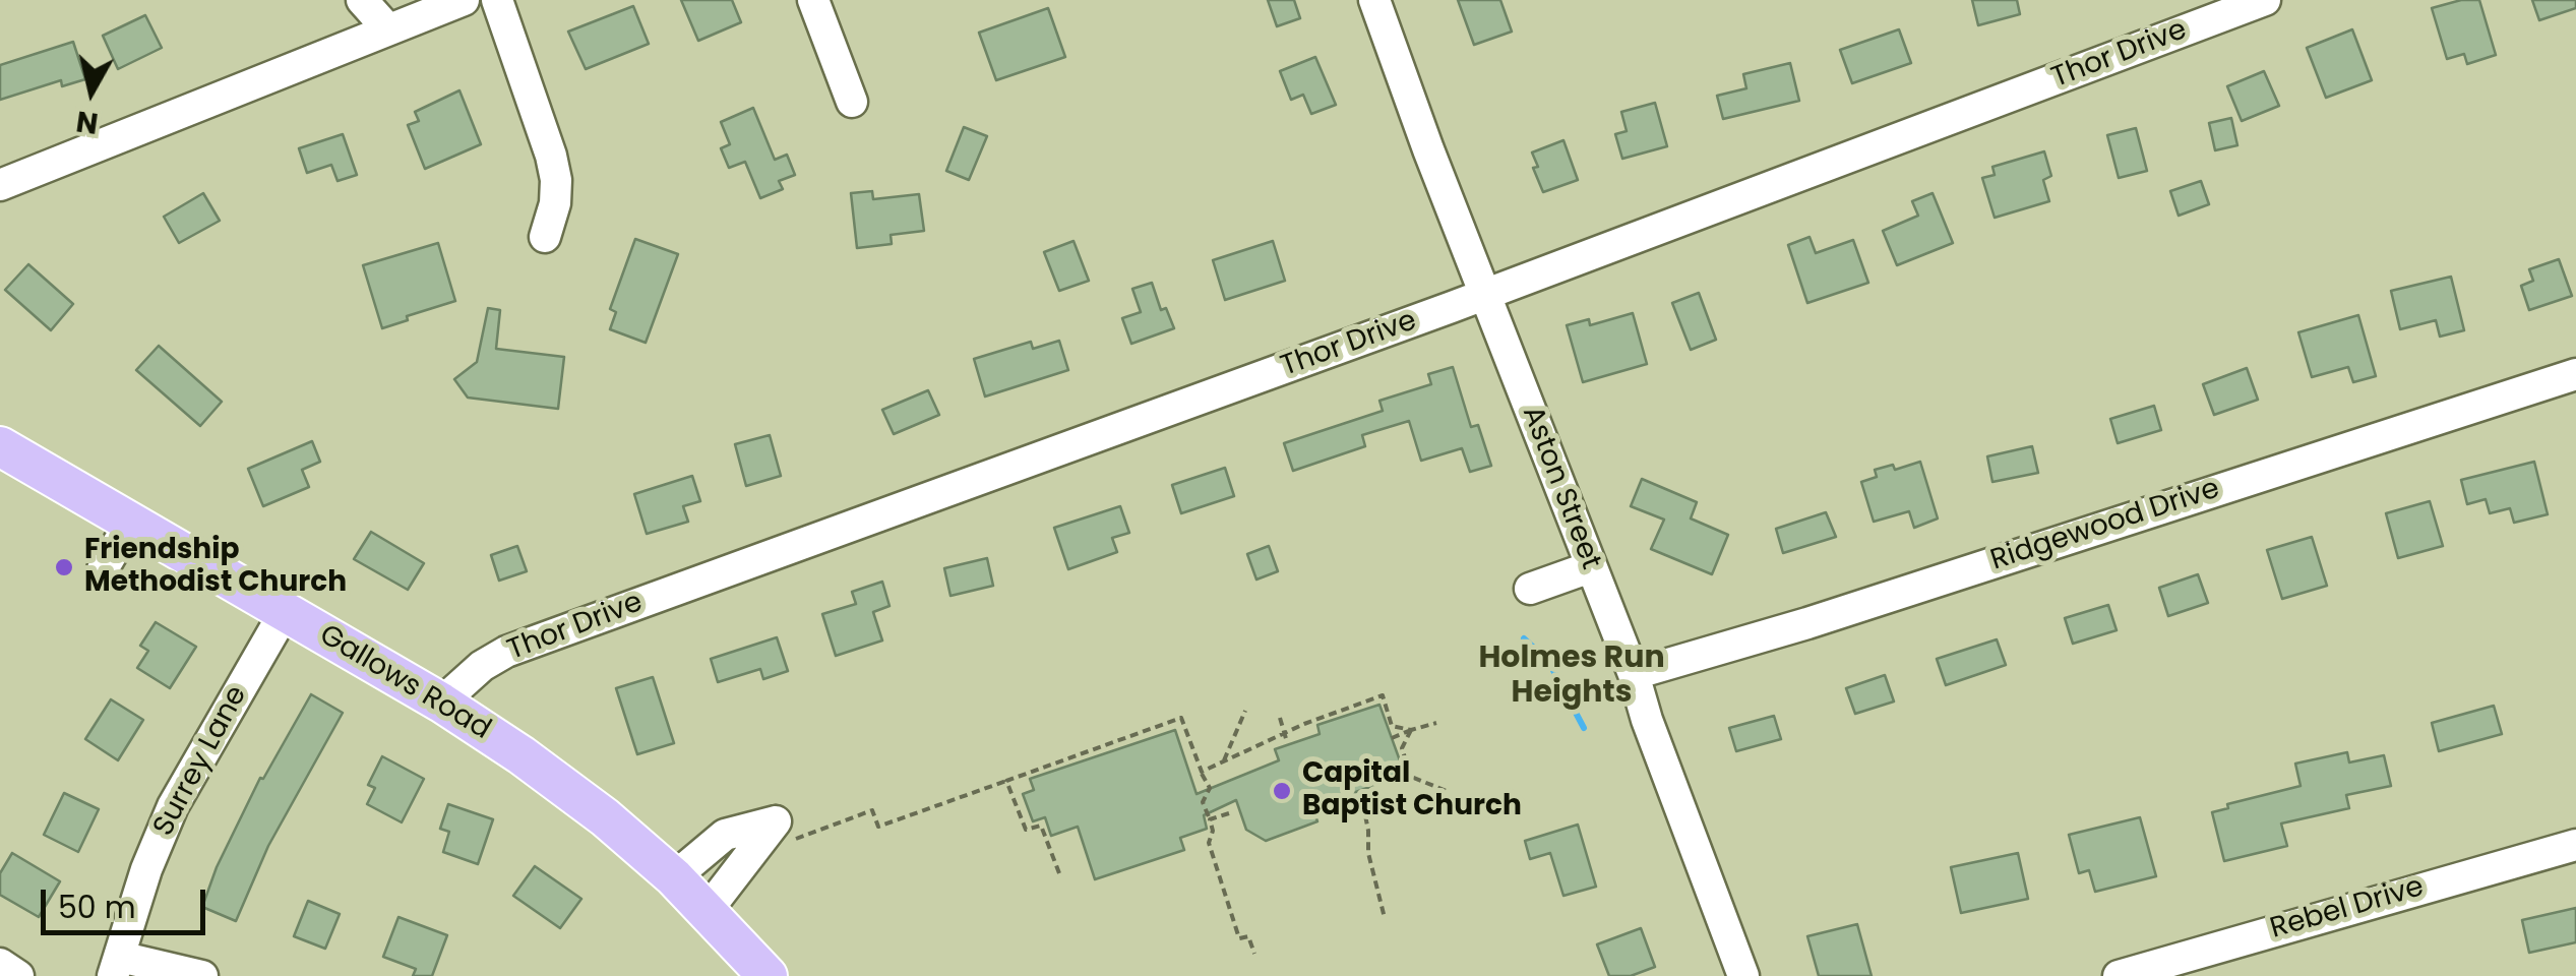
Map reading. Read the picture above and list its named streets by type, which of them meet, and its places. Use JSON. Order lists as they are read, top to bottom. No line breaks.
{"streets":{"main road":["Gallows Road"],"street":["Thor Drive","Aston Street","Ridgewood Drive","Surrey Lane","Rebel Drive"]},"crossings":[["Thor Drive","Aston Street"],["Thor Drive","Gallows Road"],["Aston Street","Ridgewood Drive"],["Gallows Road","Surrey Lane"]],"districts":["Holmes Run Heights"],"places":["Friendship Methodist Church","Capital Baptist Church"],"scale_bar":"50 m","north":"bottom"}
